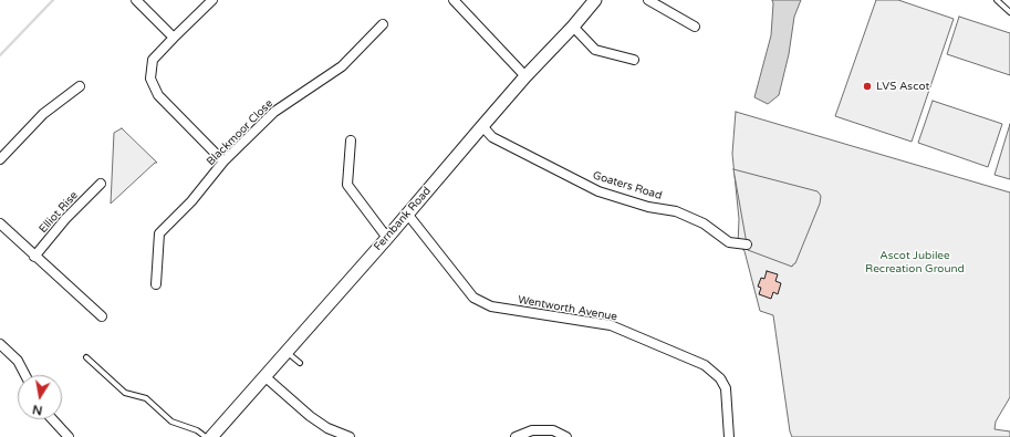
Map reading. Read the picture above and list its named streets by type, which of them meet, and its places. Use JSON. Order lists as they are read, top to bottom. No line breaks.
{"streets":{"street":["Blackmoor Close","Goaters Road","Elliot Rise","Fernbank Road","Wentworth Avenue"]},"crossings":[["Goaters Road","Fernbank Road"],["Fernbank Road","Wentworth Avenue"]],"parks":["Ascot Jubilee Recreation Ground"],"places":["LVS Ascot"],"north":"bottom"}
